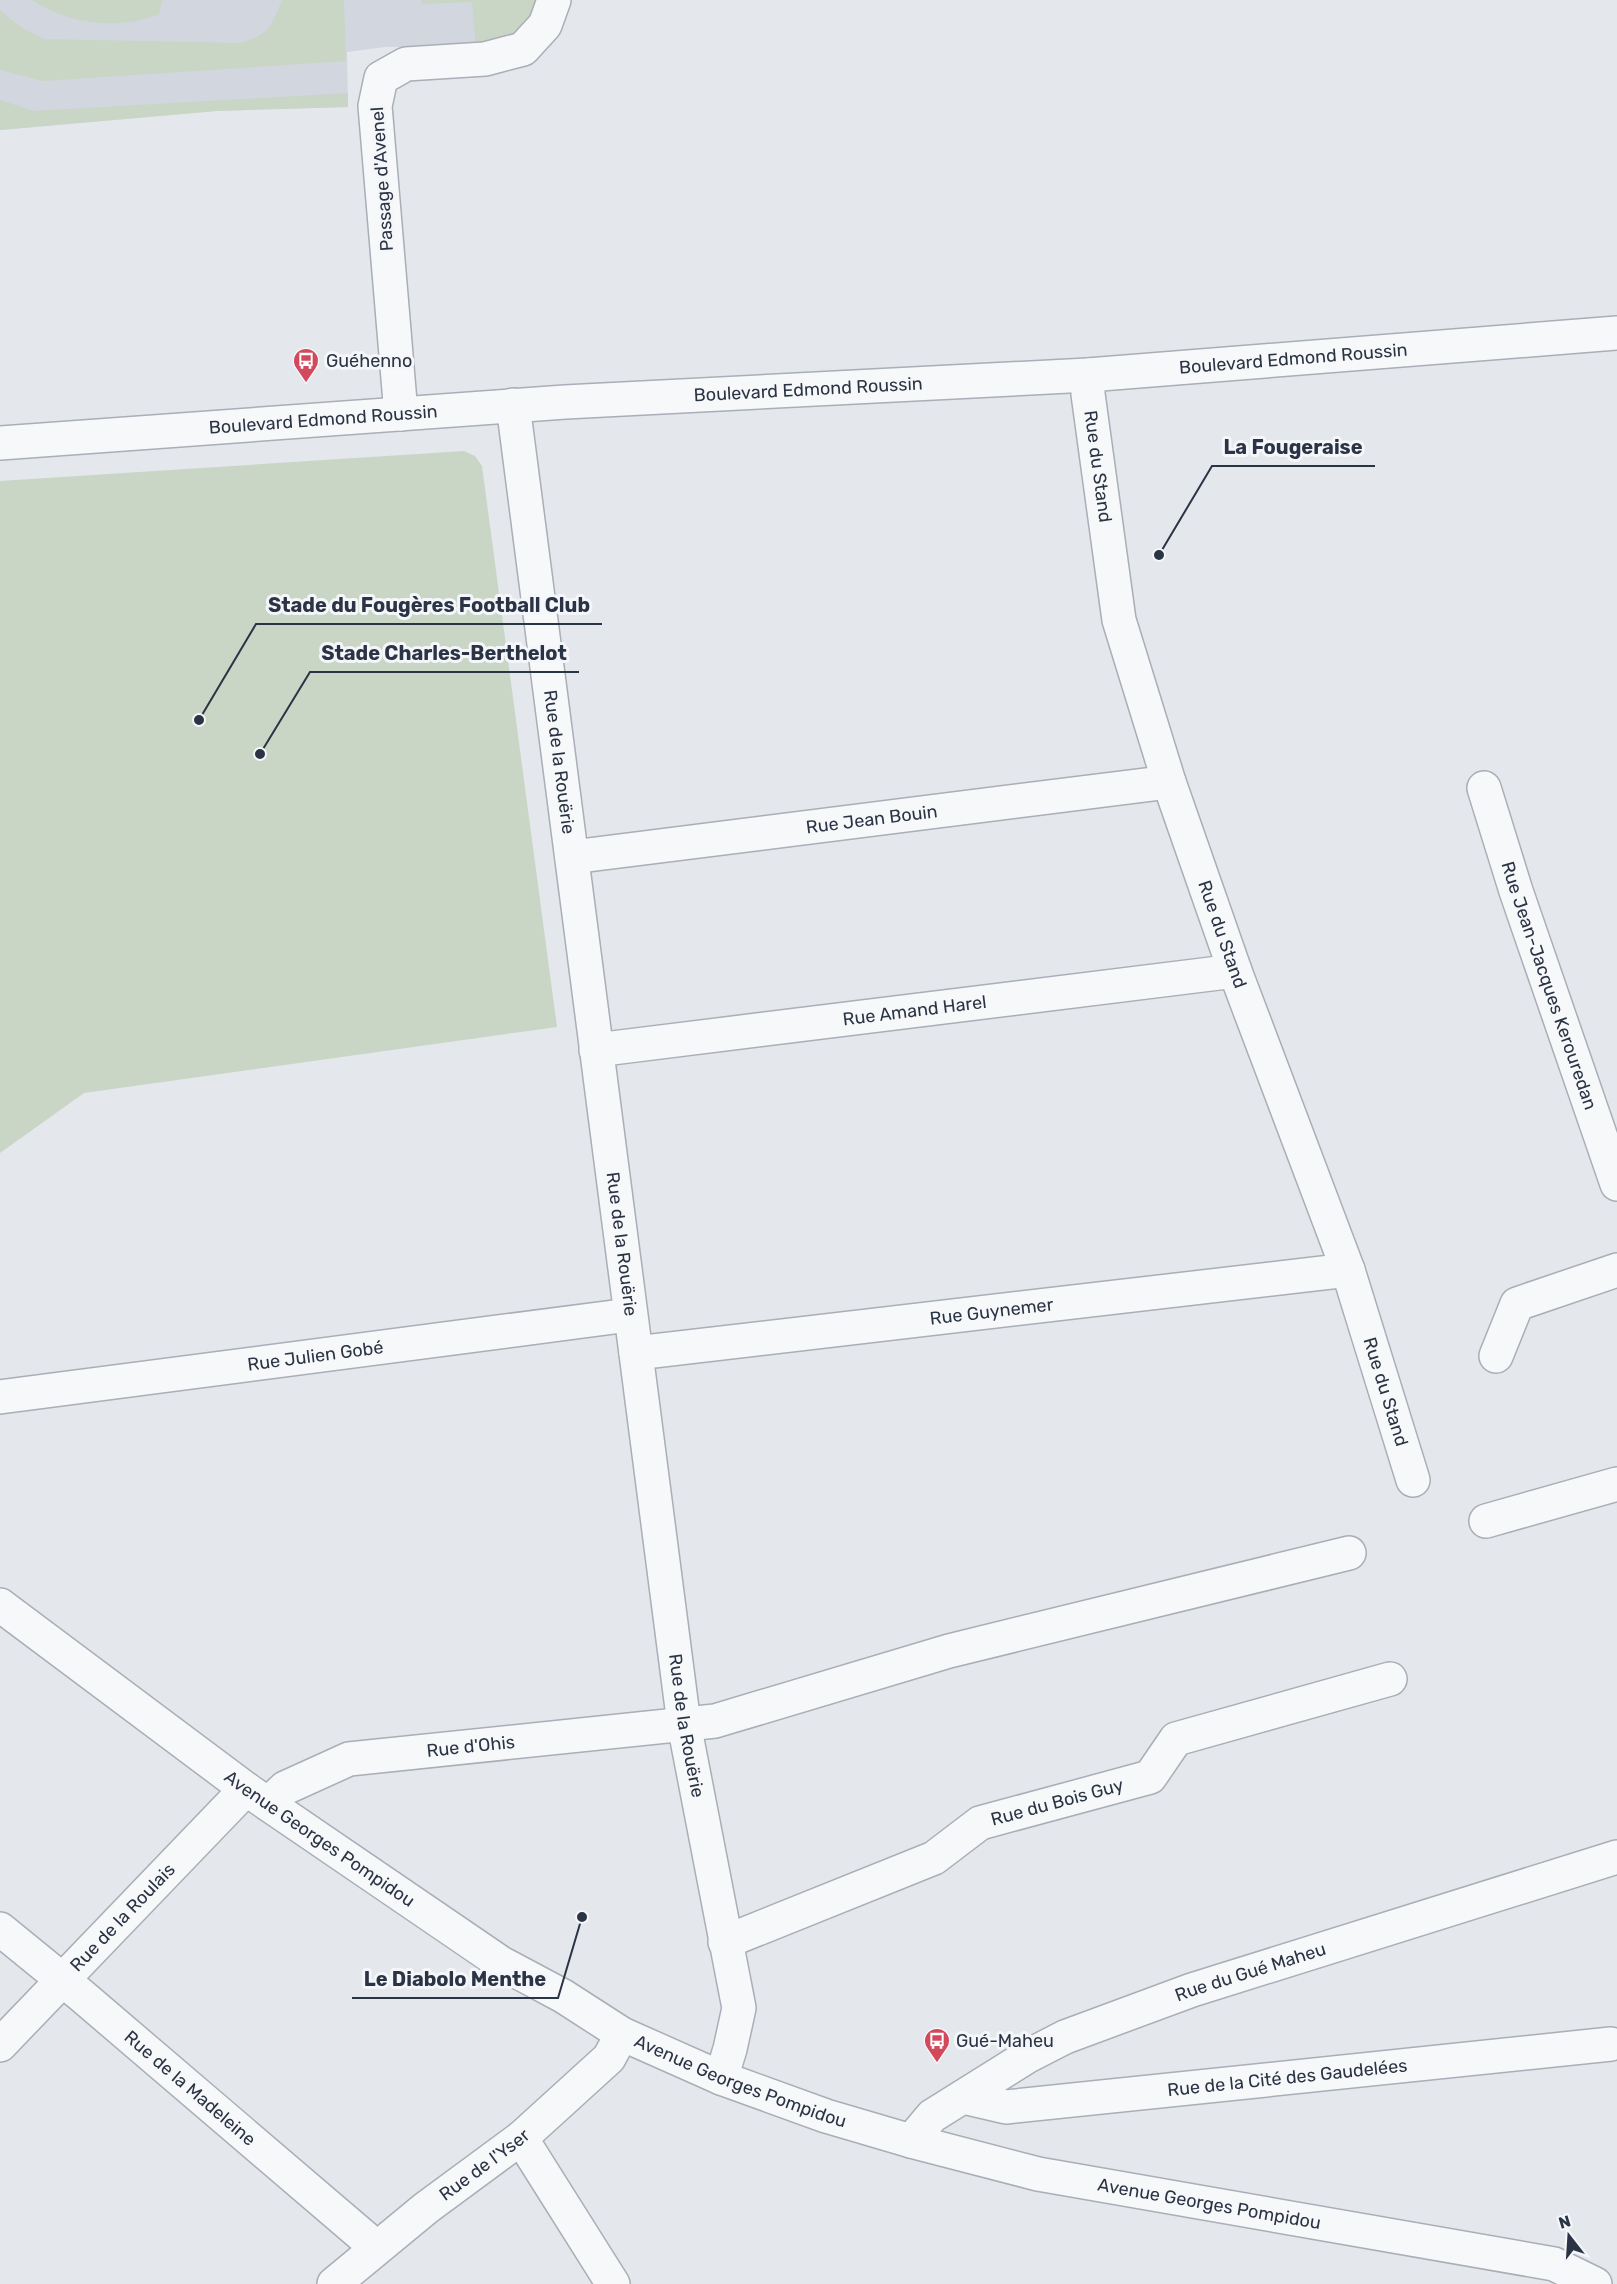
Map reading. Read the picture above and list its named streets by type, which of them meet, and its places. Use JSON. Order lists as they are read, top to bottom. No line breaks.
{"streets":{"street":["Passage d'Avenel","Boulevard Edmond Roussin","Rue du Stand","Rue de la Rouërie","Rue Jean Bouin","Rue Jean-Jacques Kerouredan","Rue Amand Harel","Rue Guynemer","Rue Julien Gobé","Rue d'Ohis","Rue du Bois Guy","Avenue Georges Pompidou","Rue de la Roulais","Rue du Gué Maheu","Rue de la Cité des Gaudelées","Rue de la Madeleine","Rue de l'Yser"]},"crossings":[["Passage d'Avenel","Boulevard Edmond Roussin"],["Boulevard Edmond Roussin","Rue du Stand"],["Boulevard Edmond Roussin","Rue de la Rouërie"],["Rue du Stand","Rue Jean Bouin"],["Rue du Stand","Rue Amand Harel"],["Rue du Stand","Rue Guynemer"],["Rue de la Rouërie","Rue Jean Bouin"],["Rue de la Rouërie","Rue Amand Harel"],["Rue de la Rouërie","Rue Guynemer"],["Rue de la Rouërie","Rue Julien Gobé"],["Rue de la Rouërie","Rue d'Ohis"],["Rue de la Rouërie","Rue du Bois Guy"],["Rue de la Rouërie","Avenue Georges Pompidou"],["Rue d'Ohis","Avenue Georges Pompidou"],["Rue d'Ohis","Rue de la Roulais"],["Avenue Georges Pompidou","Rue de la Roulais"],["Avenue Georges Pompidou","Rue du Gué Maheu"],["Avenue Georges Pompidou","Rue de l'Yser"],["Rue de la Roulais","Rue de la Madeleine"],["Rue du Gué Maheu","Rue de la Cité des Gaudelées"],["Rue de la Madeleine","Rue de l'Yser"]],"places":{"bus stop":["Guéhenno","Gué-Maheu"],"other":["La Fougeraise","Stade du Fougères Football Club","Stade Charles-Berthelot","Le Diabolo Menthe"]},"north":"top"}
